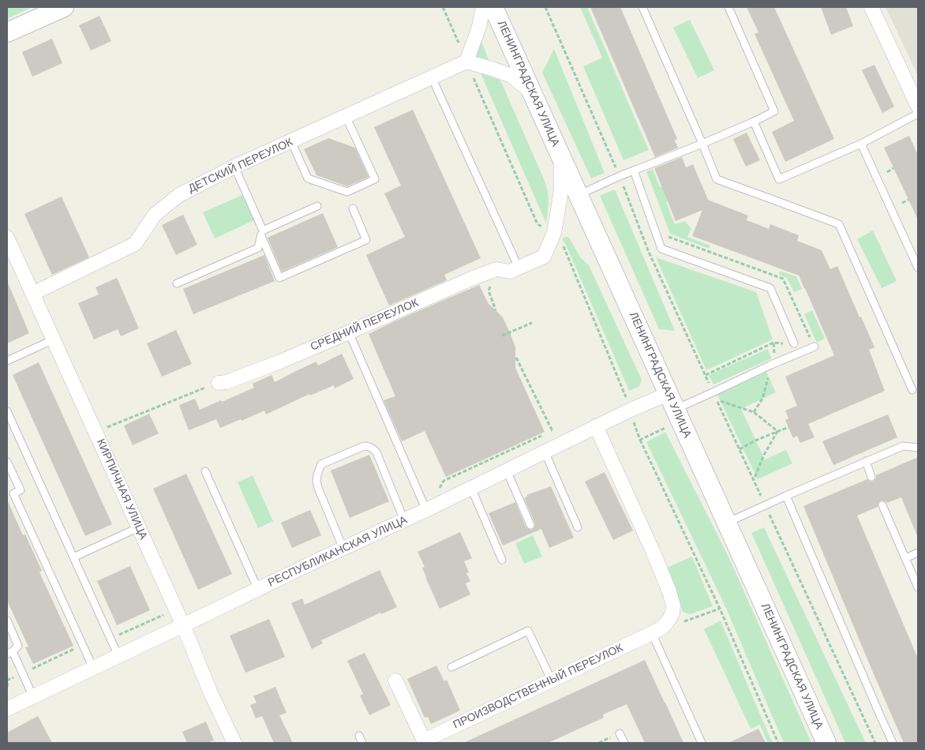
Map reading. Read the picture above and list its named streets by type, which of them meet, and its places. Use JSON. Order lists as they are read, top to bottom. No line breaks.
{"streets":{"main road":["ЛЕНИНГРАДСКАЯ УЛИЦА"],"street":["ДЕТСКИЙ ПЕРЕУЛОК","СРЕДНИЙ ПЕРЕУЛОК","КИРПИЧНАЯ УЛИЦА","РЕСПУБЛИКАНСКАЯ УЛИЦА","ПРОИЗВОДСТВЕННЫЙ ПЕРЕУЛОК"]},"crossings":[["ЛЕНИНГРАДСКАЯ УЛИЦА","РЕСПУБЛИКАНСКАЯ УЛИЦА"],["ДЕТСКИЙ ПЕРЕУЛОК","КИРПИЧНАЯ УЛИЦА"],["КИРПИЧНАЯ УЛИЦА","РЕСПУБЛИКАНСКАЯ УЛИЦА"],["РЕСПУБЛИКАНСКАЯ УЛИЦА","ПРОИЗВОДСТВЕННЫЙ ПЕРЕУЛОК"]]}
